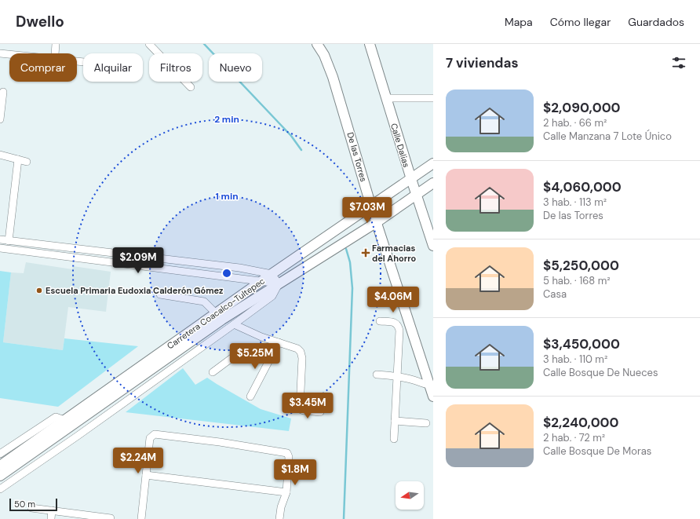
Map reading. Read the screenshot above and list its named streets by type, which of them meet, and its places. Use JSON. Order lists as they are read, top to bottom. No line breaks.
{"streets":{"main road":["Calle Dalias","De las Torres","Carretera Coacalco-Tultepec"]},"crossings":[["Calle Dalias","Carretera Coacalco-Tultepec"],["De las Torres","Carretera Coacalco-Tultepec"]],"places":{"health":["Farmacias del Ahorro"],"other":["Escuela Primaria Eudoxia Calderón Gómez"]},"scale_bar":"50 m","north":"left","page":{"header":"Dwello","nav":["Mapa","Cómo llegar","Guardados"],"heading":"7 viviendas","chip":["Comprar","Alquilar","Filtros","Nuevo"],"list":[{"name":"$2,090,000","note":"2 hab. · 66 m² · Calle Manzana 7 Lote Único"},{"name":"$4,060,000","note":"3 hab. · 113 m² · De las Torres"},{"name":"$5,250,000","note":"5 hab. · 168 m² · Casa"},{"name":"$3,450,000","note":"3 hab. · 110 m² · Calle Bosque De Nueces"},{"name":"$2,240,000","note":"2 hab. · 72 m² · Calle Bosque De Moras"}],"price":["$7.03M","$2.09M","$4.06M","$5.25M","$3.45M","$2.24M","$1.8M"],"scale":"50 m"},"rings":["2 min","1 min"]}
